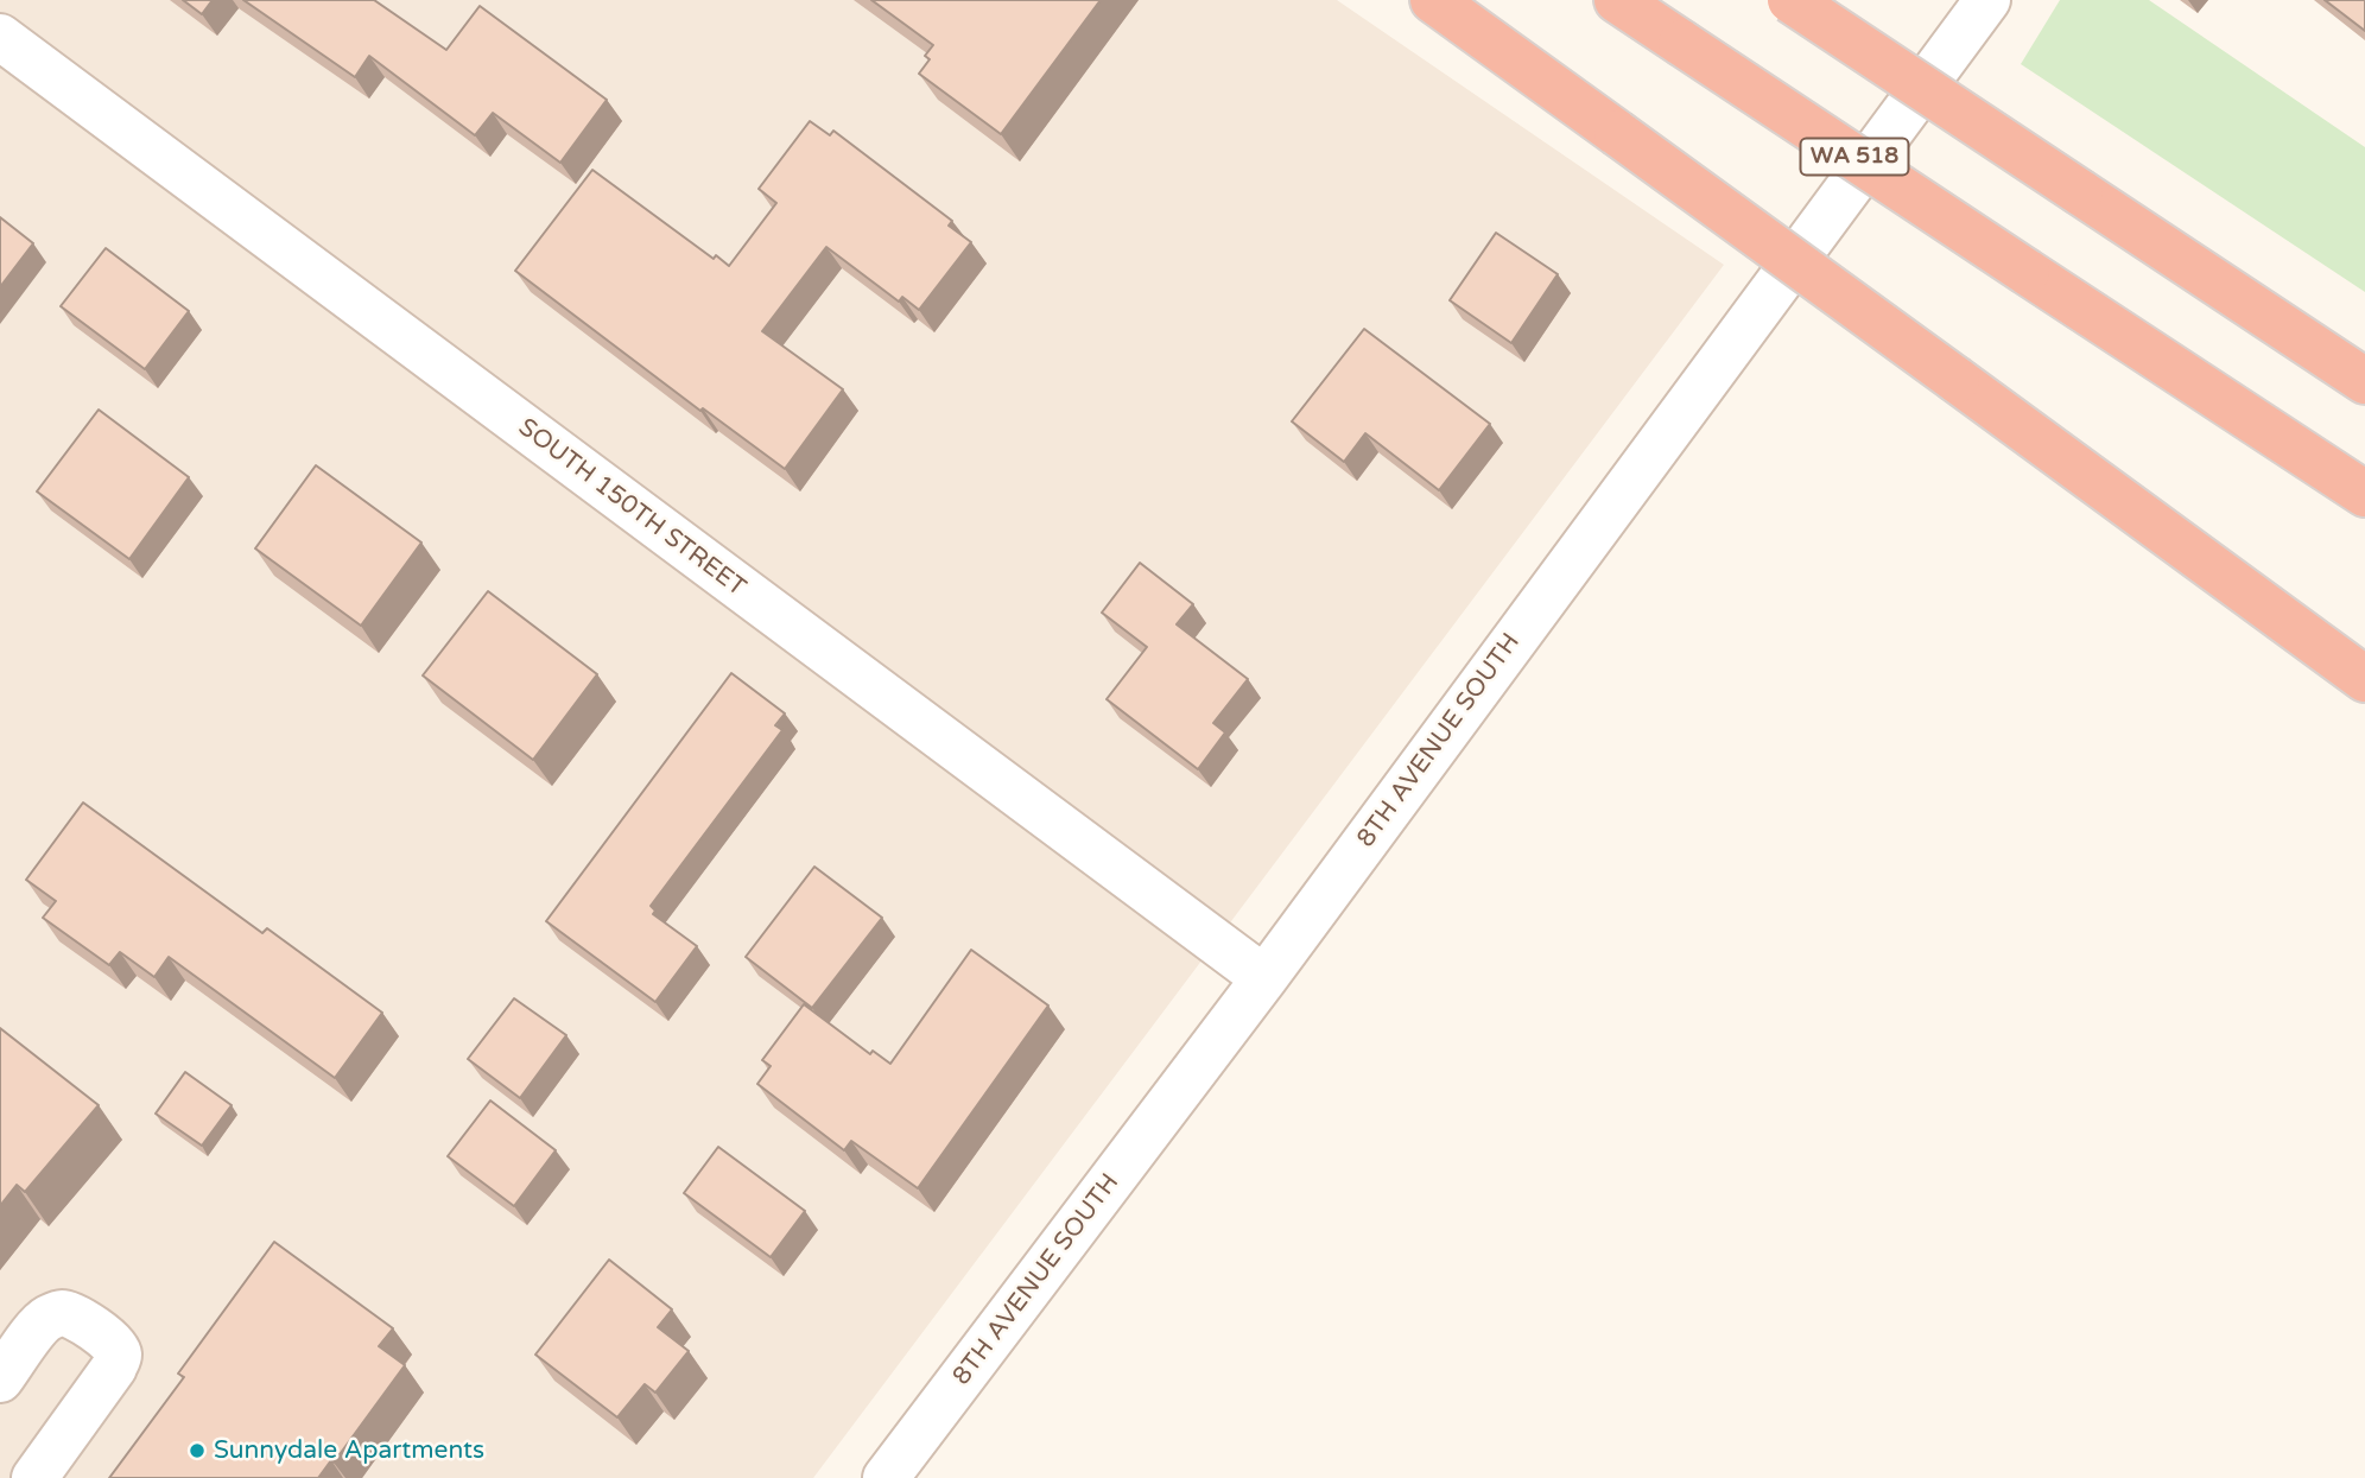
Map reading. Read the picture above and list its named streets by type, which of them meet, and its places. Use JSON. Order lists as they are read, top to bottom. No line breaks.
{"streets":{"highway":["WA 518"],"street":["SOUTH 150TH STREET","8TH AVENUE SOUTH"]},"crossings":[["SOUTH 150TH STREET","8TH AVENUE SOUTH"]],"places":["Sunnydale Apartments"]}
